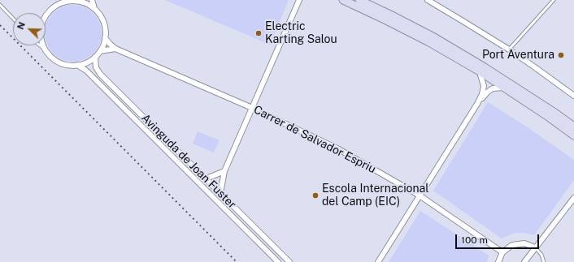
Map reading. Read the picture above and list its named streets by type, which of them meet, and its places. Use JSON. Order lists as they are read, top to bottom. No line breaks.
{"streets":{"street":["Carrer de Salvador Espriu","Avinguda de Joan Fuster"]},"places":["Electric Karting Salou","Port Aventura","Escola Internacional del Camp (EIC)"],"scale_bar":"100 m","north":"top left"}
